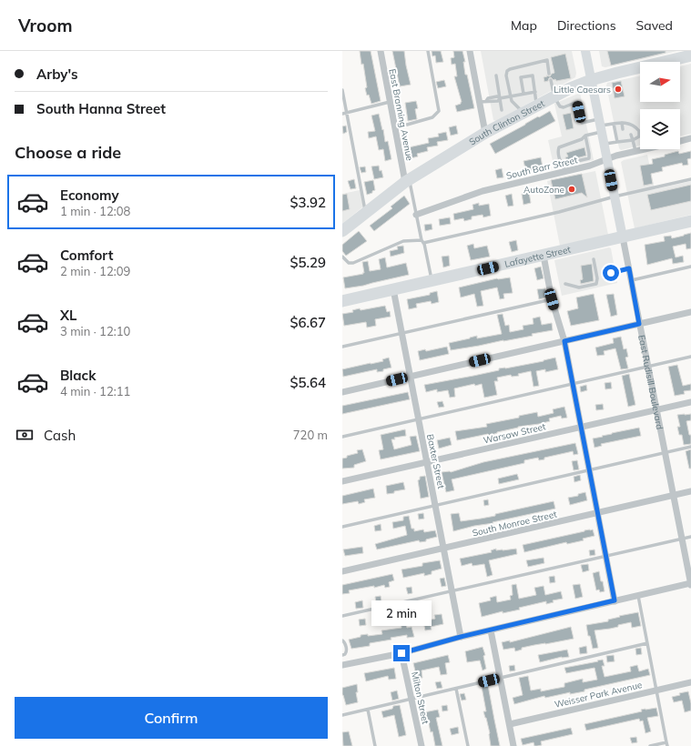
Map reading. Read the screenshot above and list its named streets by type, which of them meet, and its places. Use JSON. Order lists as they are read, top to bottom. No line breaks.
{"streets":{"highway":["South Clinton Street","Lafayette Street"],"street":["East Branning Avenue","South Barr Street","East Rudisill Boulevard","Warsaw Street","Baxter Street","South Monroe Street","Weisser Park Avenue","Milton Street"]},"crossings":[["East Branning Avenue","South Clinton Street"],["South Clinton Street","East Rudisill Boulevard"],["South Barr Street","East Rudisill Boulevard"],["Lafayette Street","East Rudisill Boulevard"],["Lafayette Street","Baxter Street"],["East Rudisill Boulevard","Warsaw Street"],["East Rudisill Boulevard","South Monroe Street"],["Warsaw Street","Baxter Street"],["Baxter Street","South Monroe Street"]],"places":["Little Caesars","AutoZone"],"north":"right","page":{"header":"Vroom","nav":["Map","Directions","Saved"],"banner":["Arby's","South Hanna Street"],"heading":"Choose a ride","list":[{"name":"Economy","note":"1 min · 12:08","value":"$3.92"},{"name":"Comfort","note":"2 min · 12:09","value":"$5.29"},{"name":"XL","note":"3 min · 12:10","value":"$6.67"},{"name":"Black","note":"4 min · 12:11","value":"$5.64"}],"pay":["Cash","720 m"],"bubble":"2 min","buttons":"Confirm"}}
